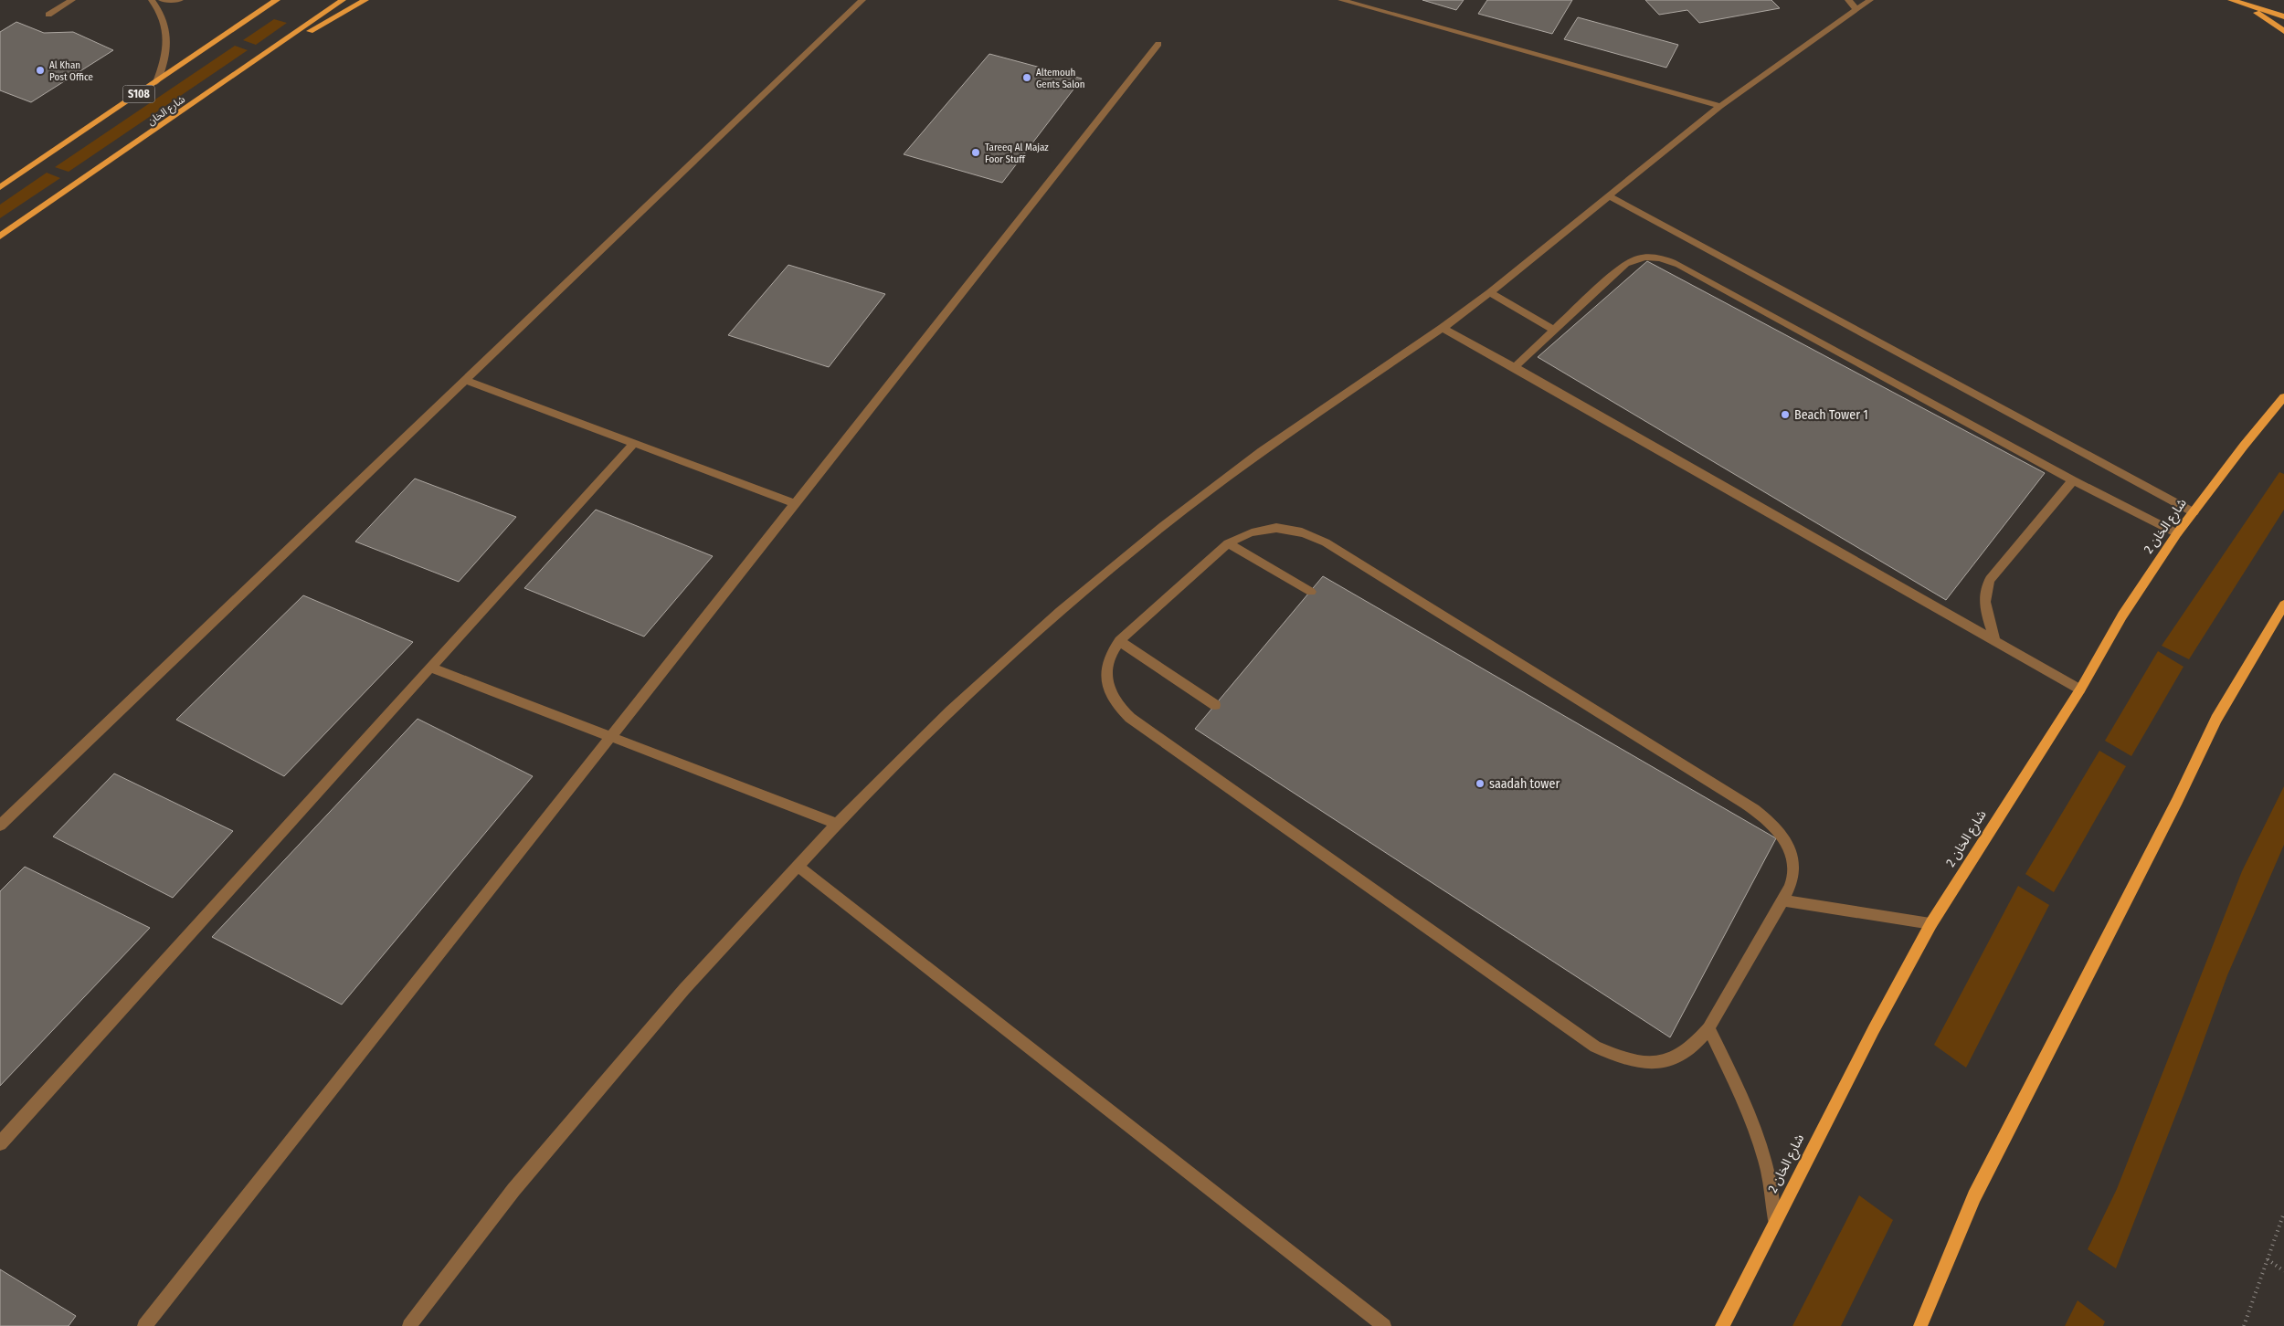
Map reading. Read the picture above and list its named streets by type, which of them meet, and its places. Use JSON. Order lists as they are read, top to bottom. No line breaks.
{"streets":{"main road":["S108","شارع الخان","شارع الخان 2"]},"places":["Al Khan Post Office","Altemouh Gents Salon","Tareeq Al Majaz Foor Stuff","Beach Tower 1","saadah tower"]}
